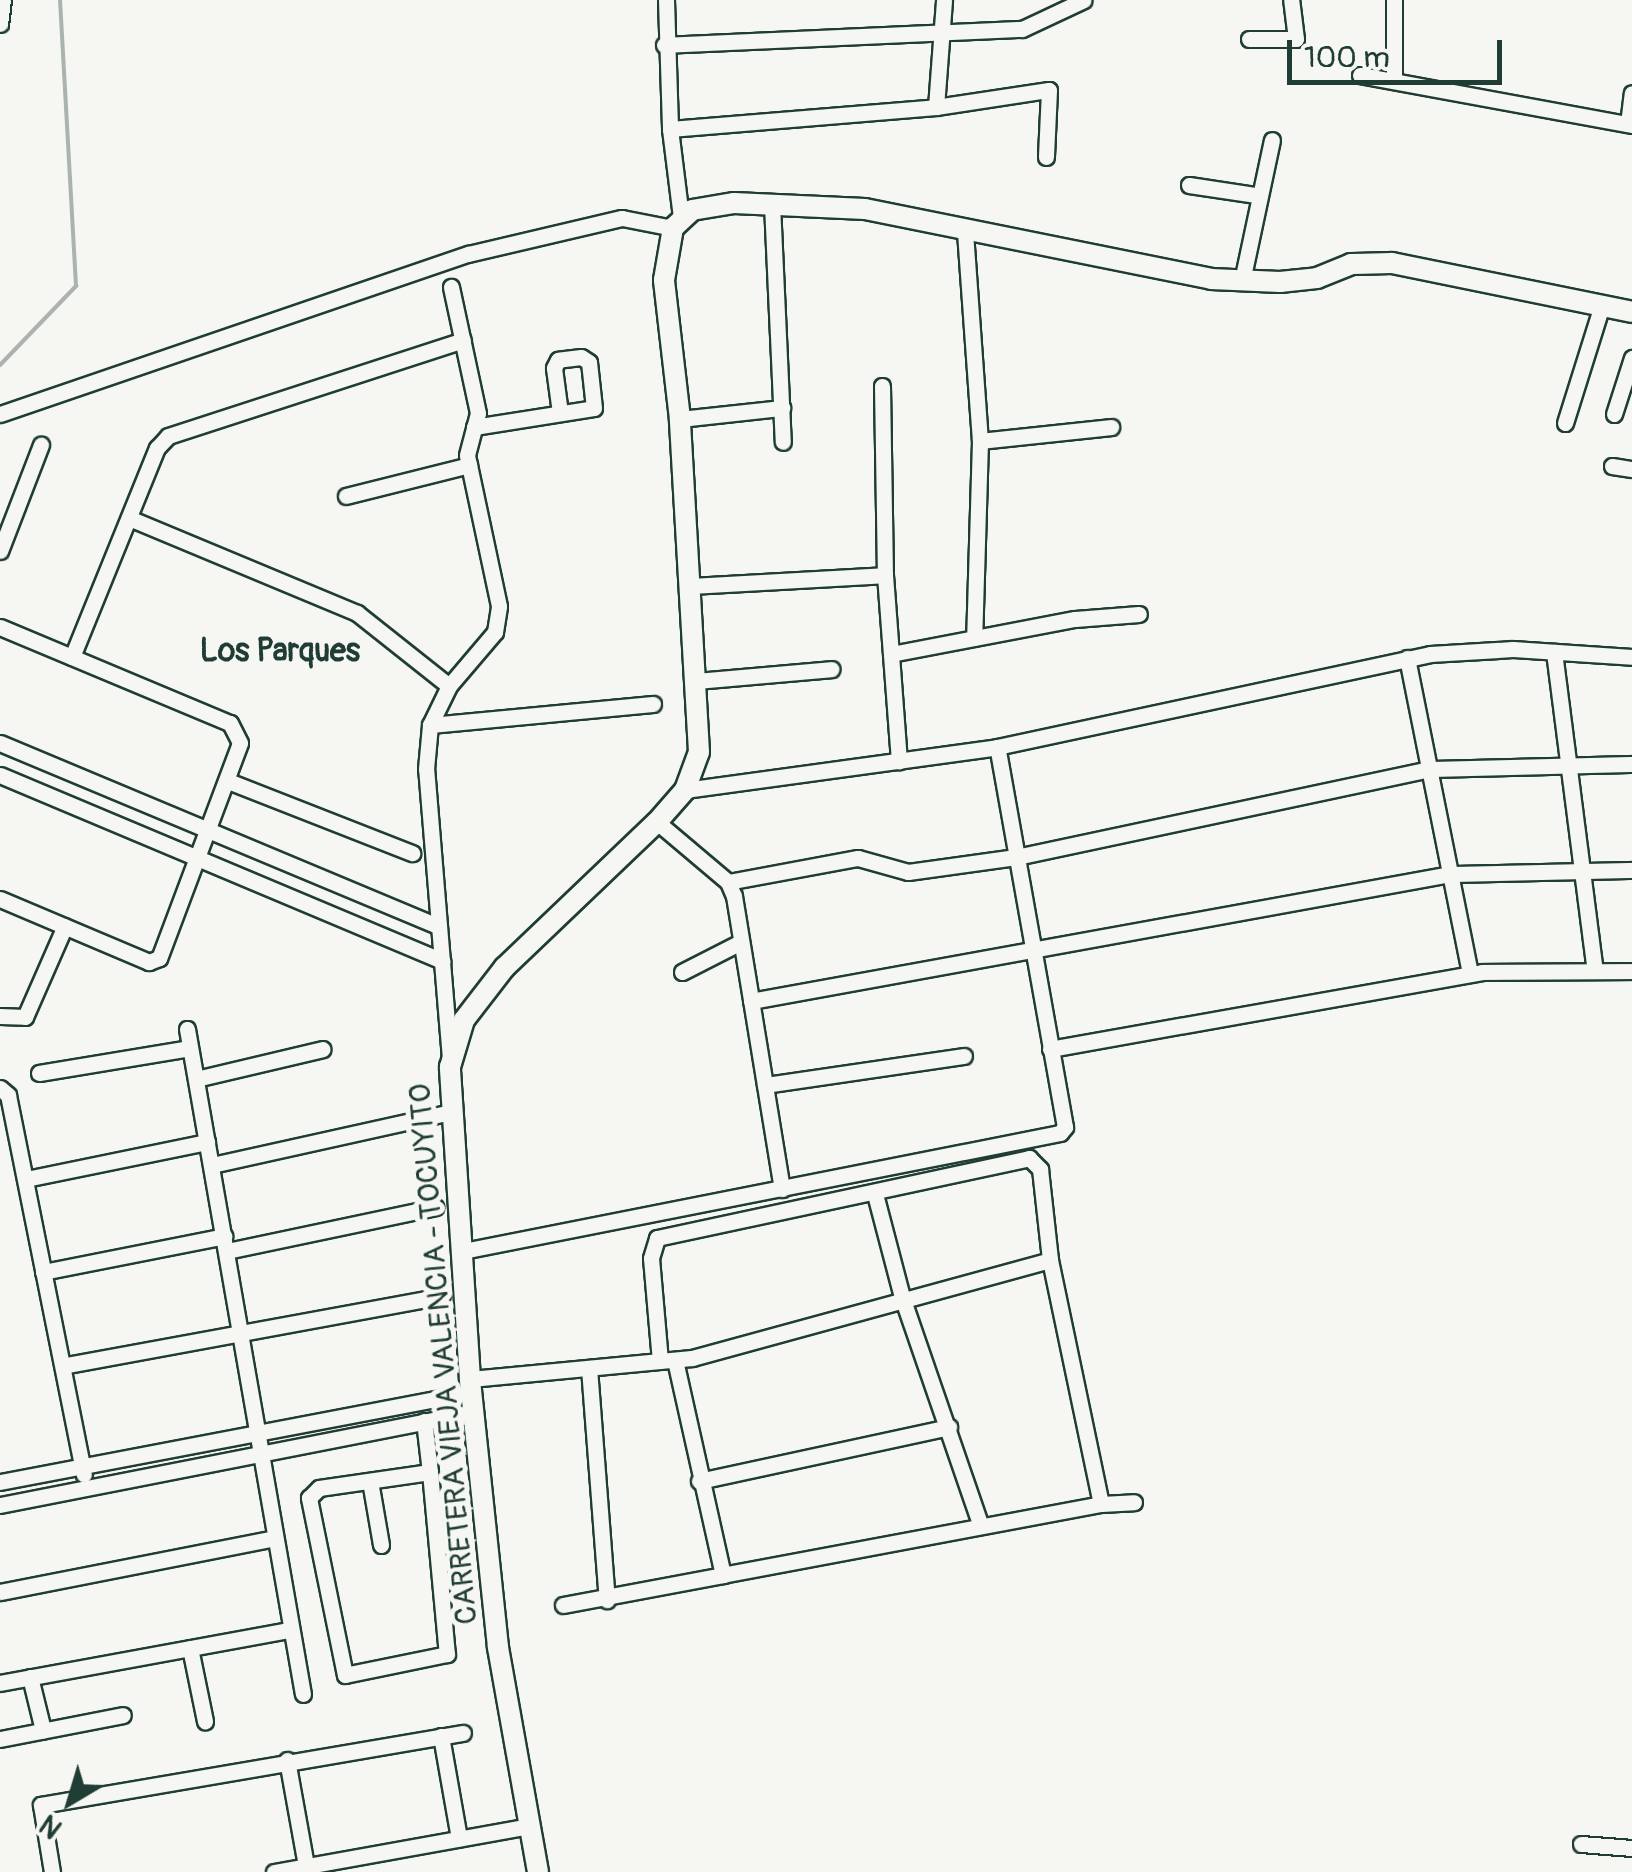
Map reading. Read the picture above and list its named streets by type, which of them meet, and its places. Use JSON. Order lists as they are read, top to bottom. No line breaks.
{"streets":{"street":["CARRETERA VIEJA VALENCIA - TOCUYITO"]},"districts":["Los Parques"],"scale_bar":"100 m","north":"bottom left"}
